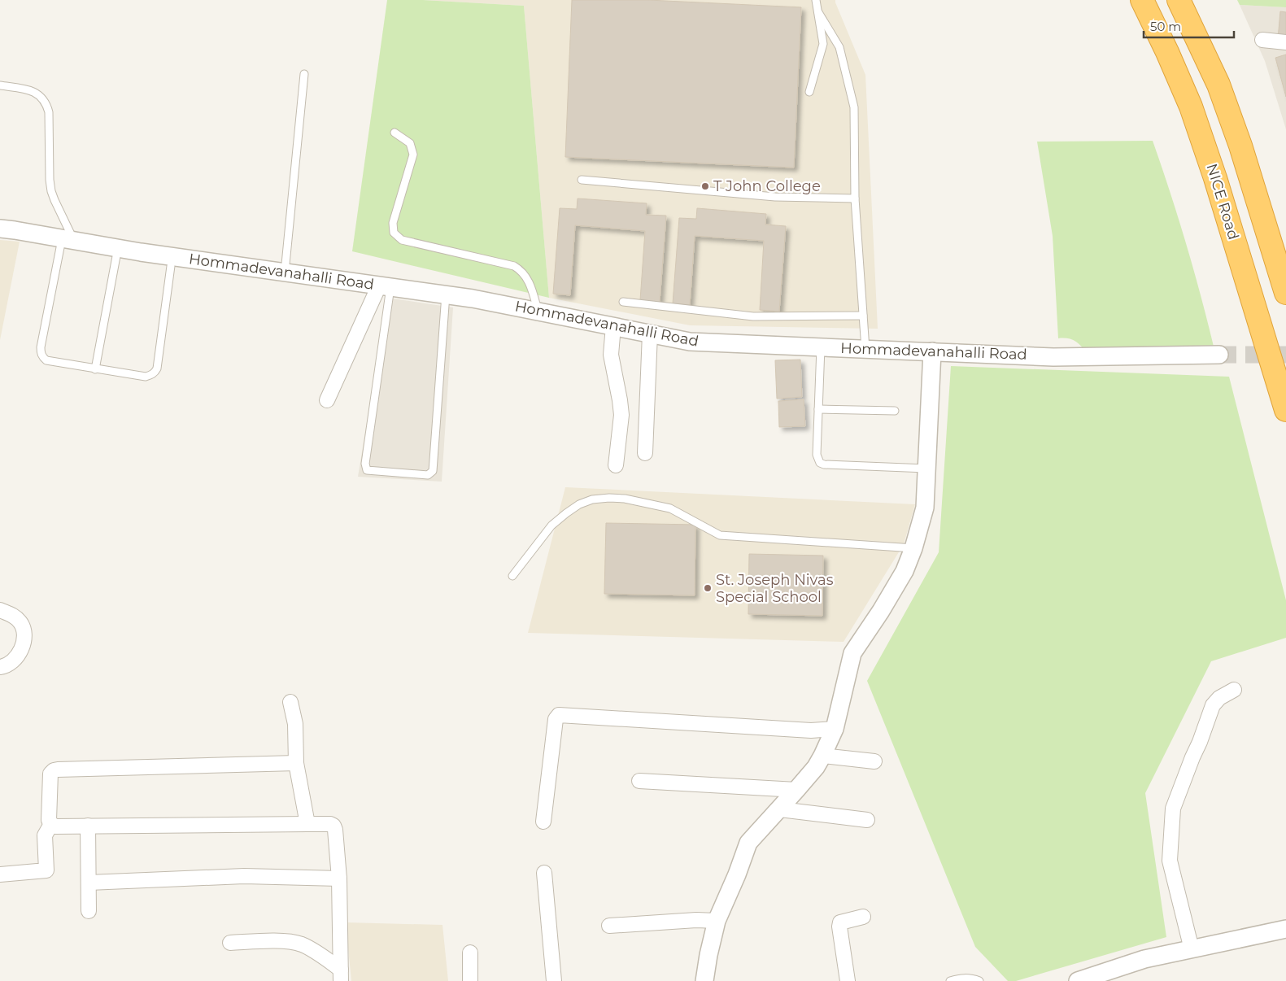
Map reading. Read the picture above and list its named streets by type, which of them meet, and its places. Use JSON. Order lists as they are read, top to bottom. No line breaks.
{"streets":{"highway":["NICE Road"],"street":["Hommadevanahalli Road"]},"places":["T John College","St. Joseph Nivas Special School"],"scale_bar":"50 m"}
